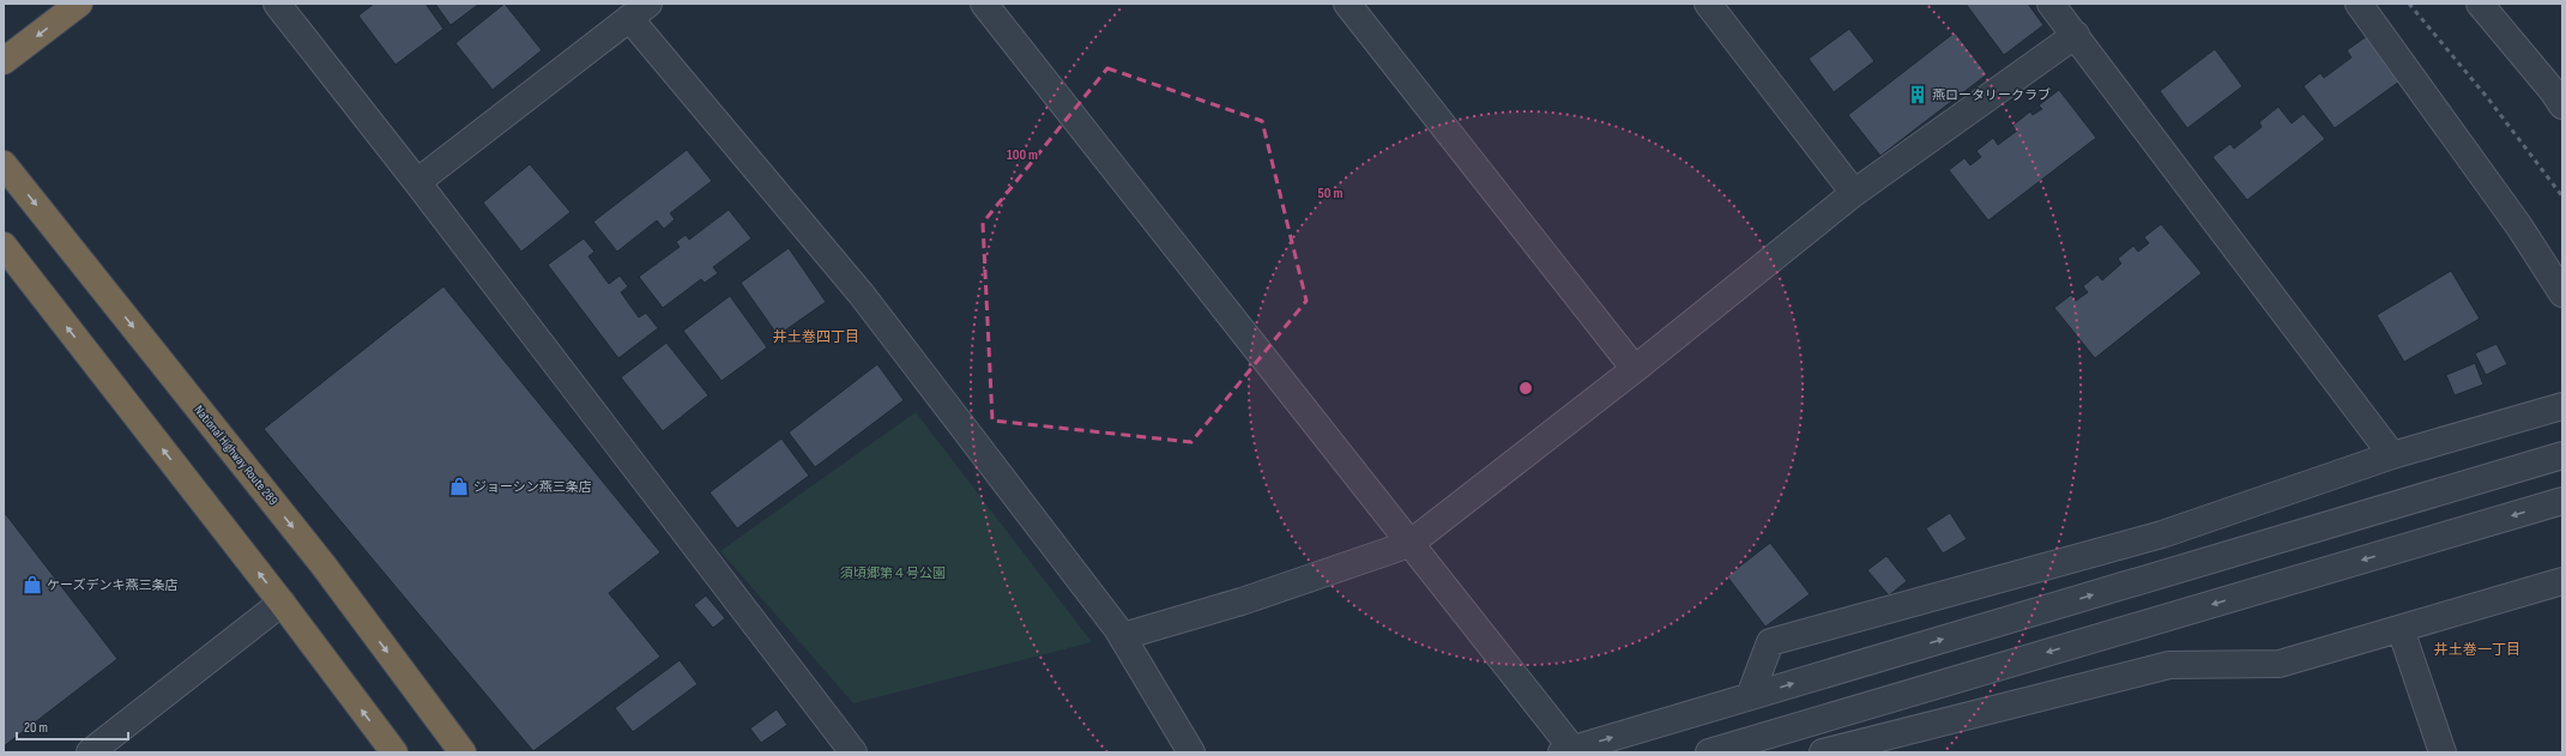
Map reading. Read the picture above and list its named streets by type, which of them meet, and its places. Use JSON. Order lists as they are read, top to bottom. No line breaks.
{"streets":{"highway":["National Highway Route 289"]},"districts":["井土巻四丁目","井土巻一丁目"],"parks":["須頃郷第４号公園"],"places":{"building":["燕ロータリークラブ"],"shop":["ジョーシン燕三条店","ケーズデンキ燕三条店"]},"scale_bar":"20 m","rings":["100 m","50 m"]}
